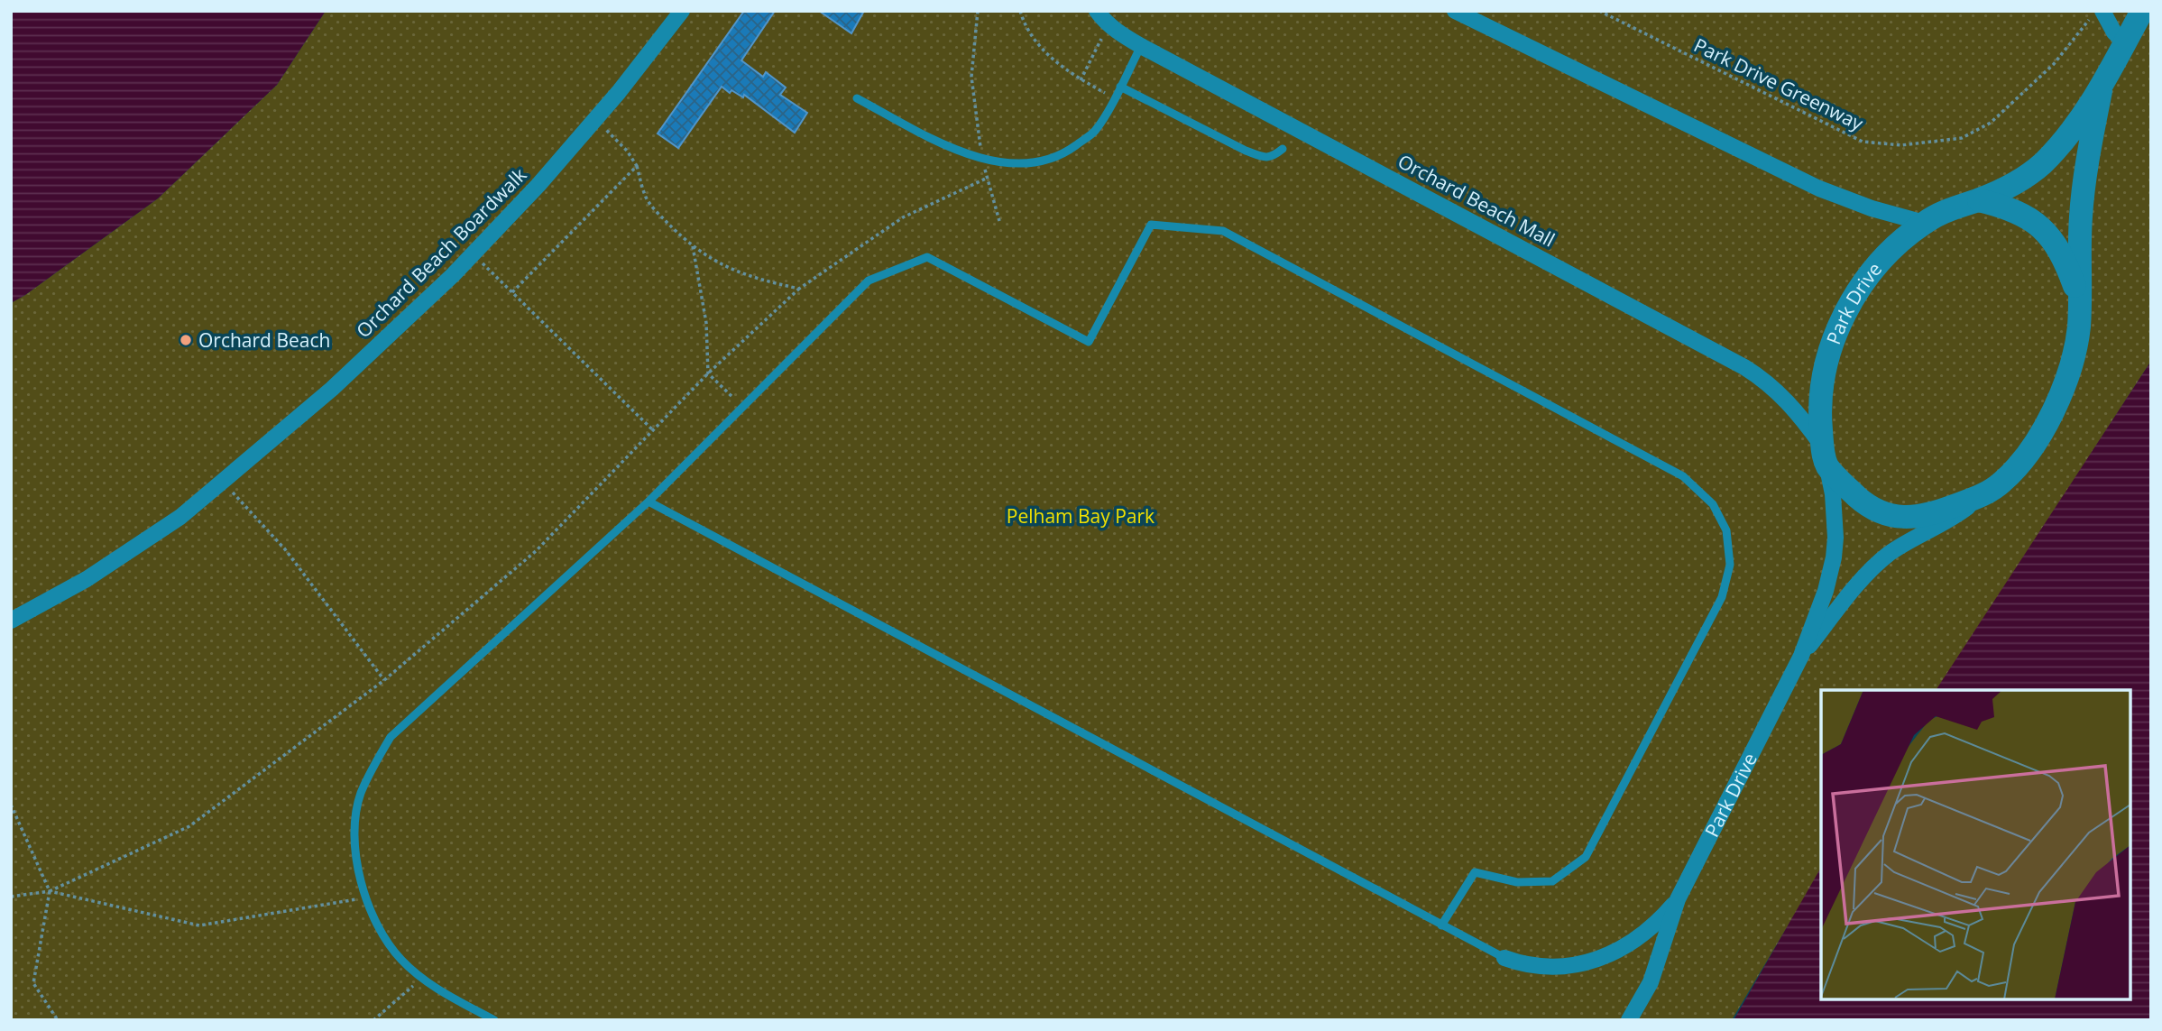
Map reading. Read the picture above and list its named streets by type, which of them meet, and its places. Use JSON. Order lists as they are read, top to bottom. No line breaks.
{"streets":{"street":["Orchard Beach Mall","Orchard Beach Boardwalk","Park Drive"],"path":["Park Drive Greenway"]},"crossings":[["Orchard Beach Mall","Park Drive"]],"parks":["Pelham Bay Park"],"places":["Orchard Beach"]}
